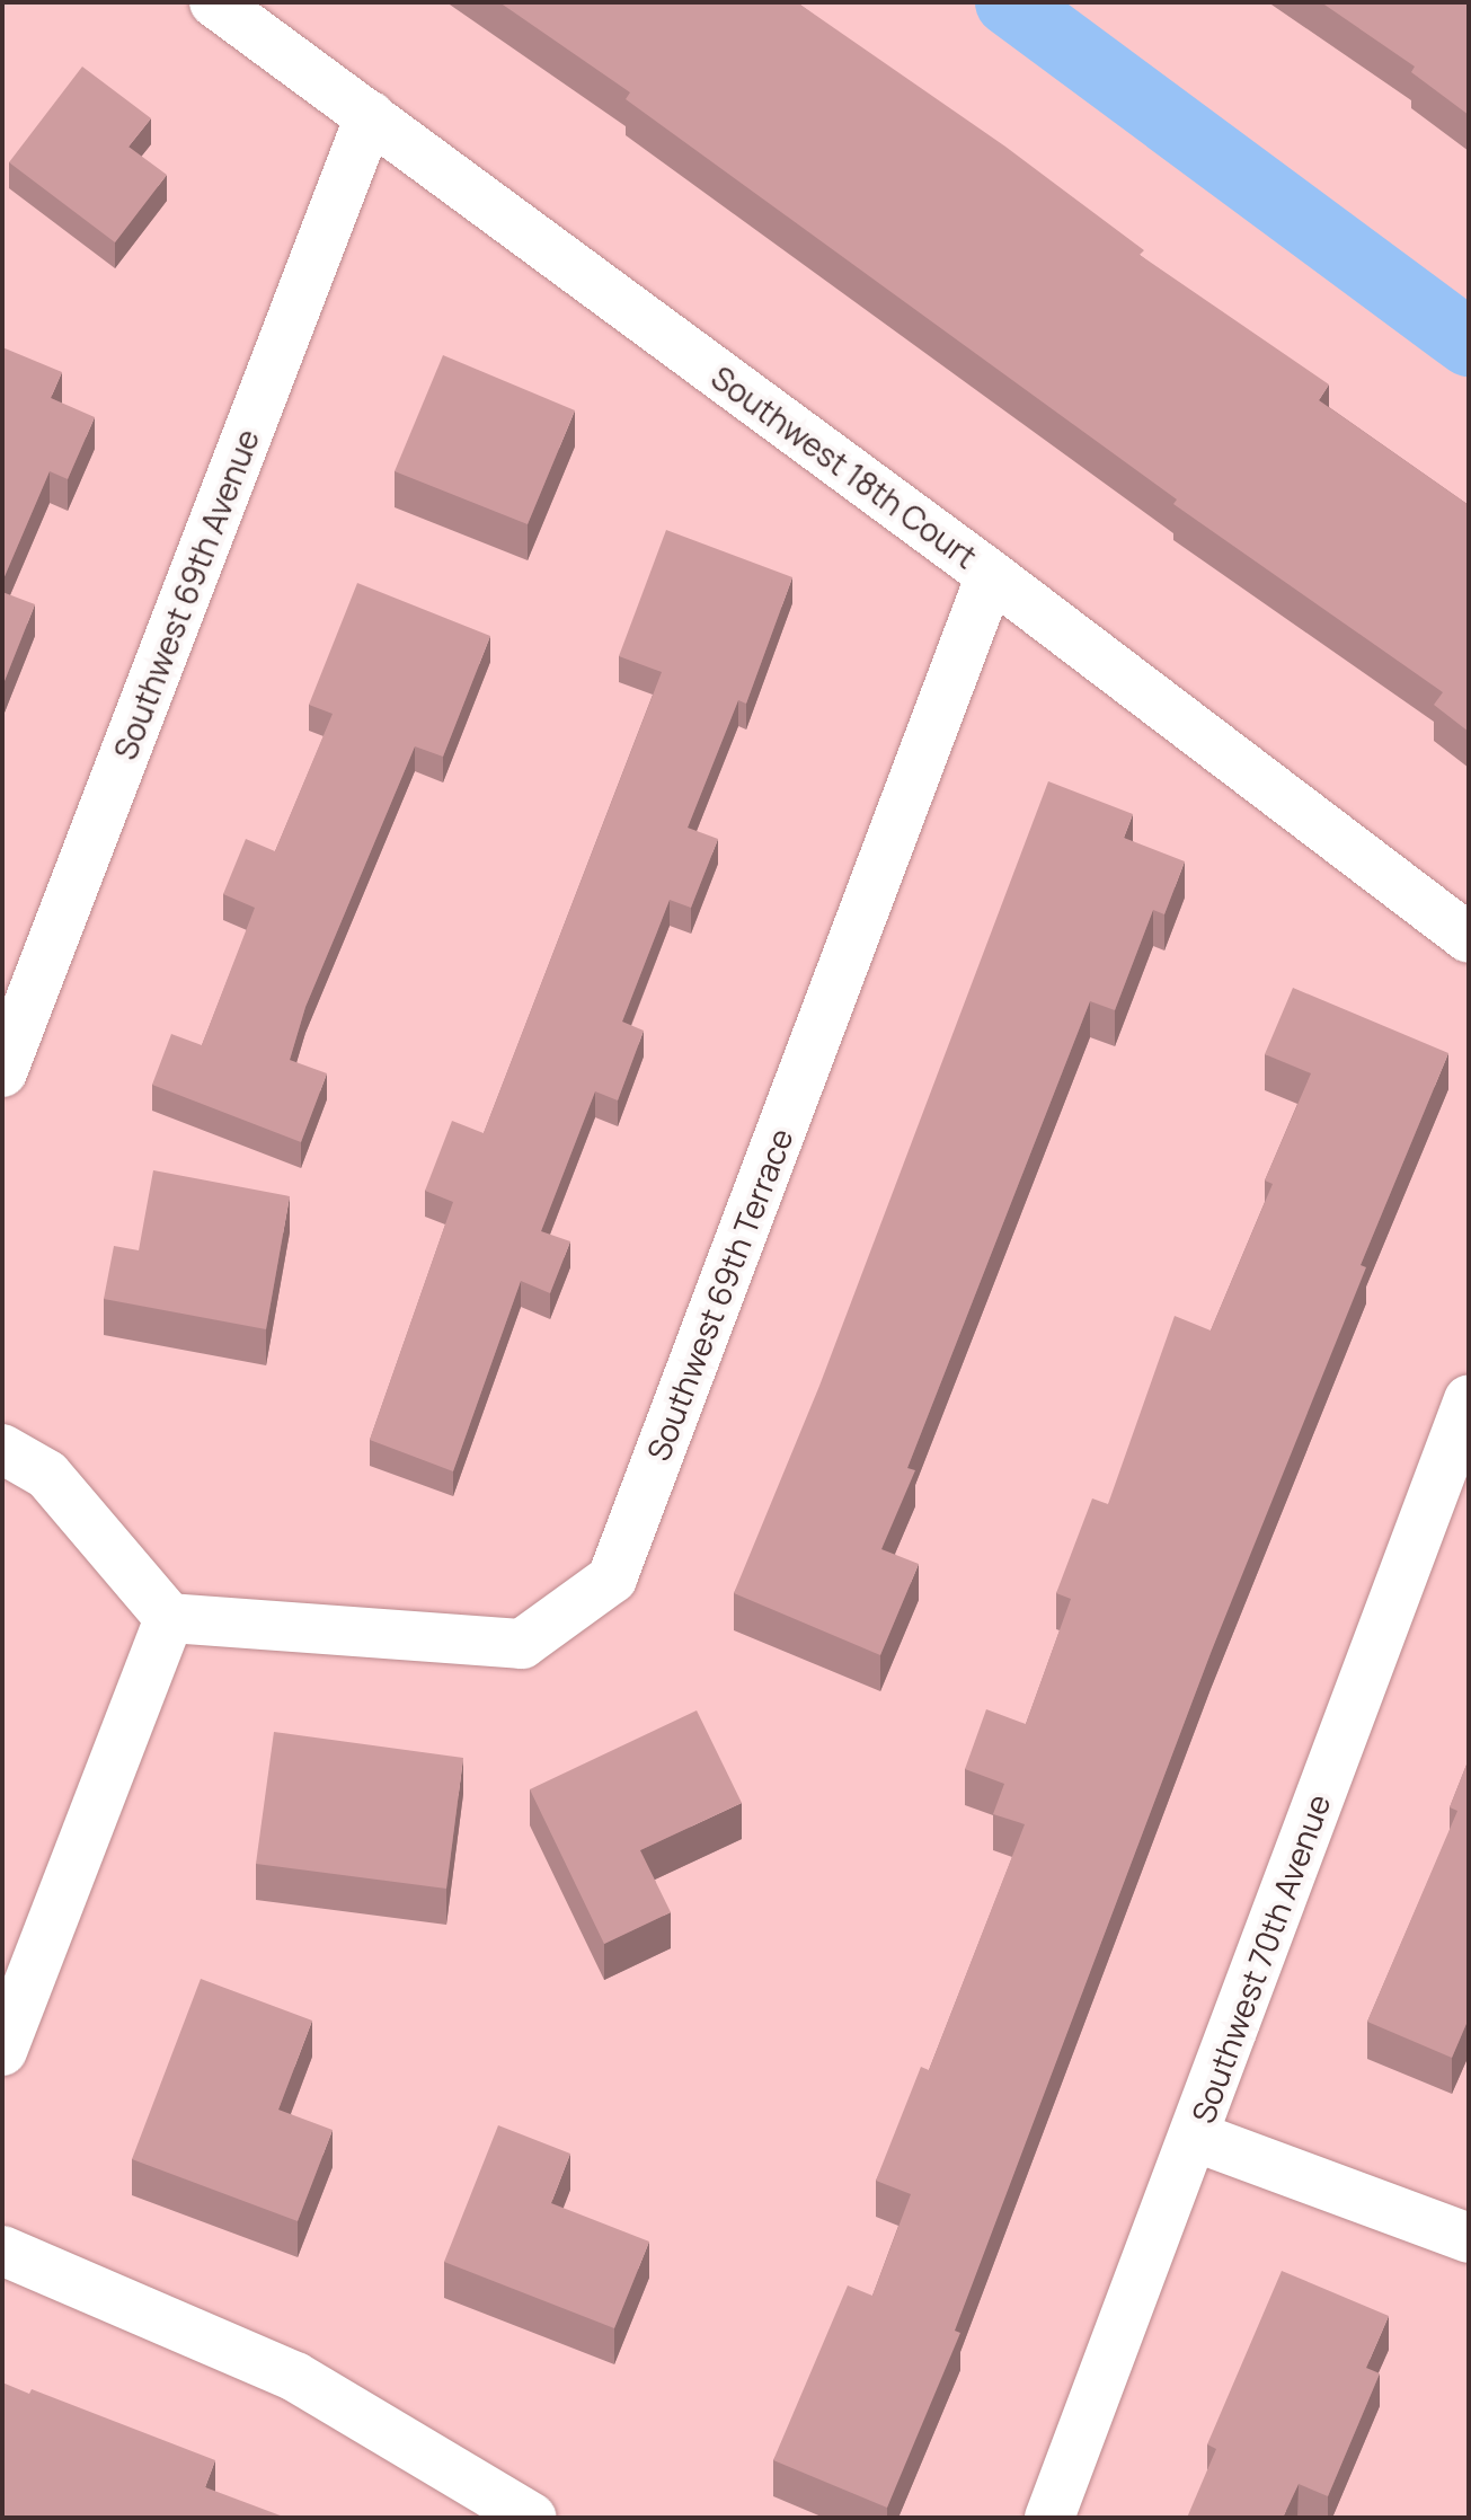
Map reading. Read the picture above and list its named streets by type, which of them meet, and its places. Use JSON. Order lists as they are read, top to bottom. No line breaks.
{"streets":{"street":["Southwest 18th Court","Southwest 69th Avenue","Southwest 69th Terrace","Southwest 70th Avenue"]},"crossings":[["Southwest 18th Court","Southwest 69th Avenue"],["Southwest 18th Court","Southwest 69th Terrace"]]}
